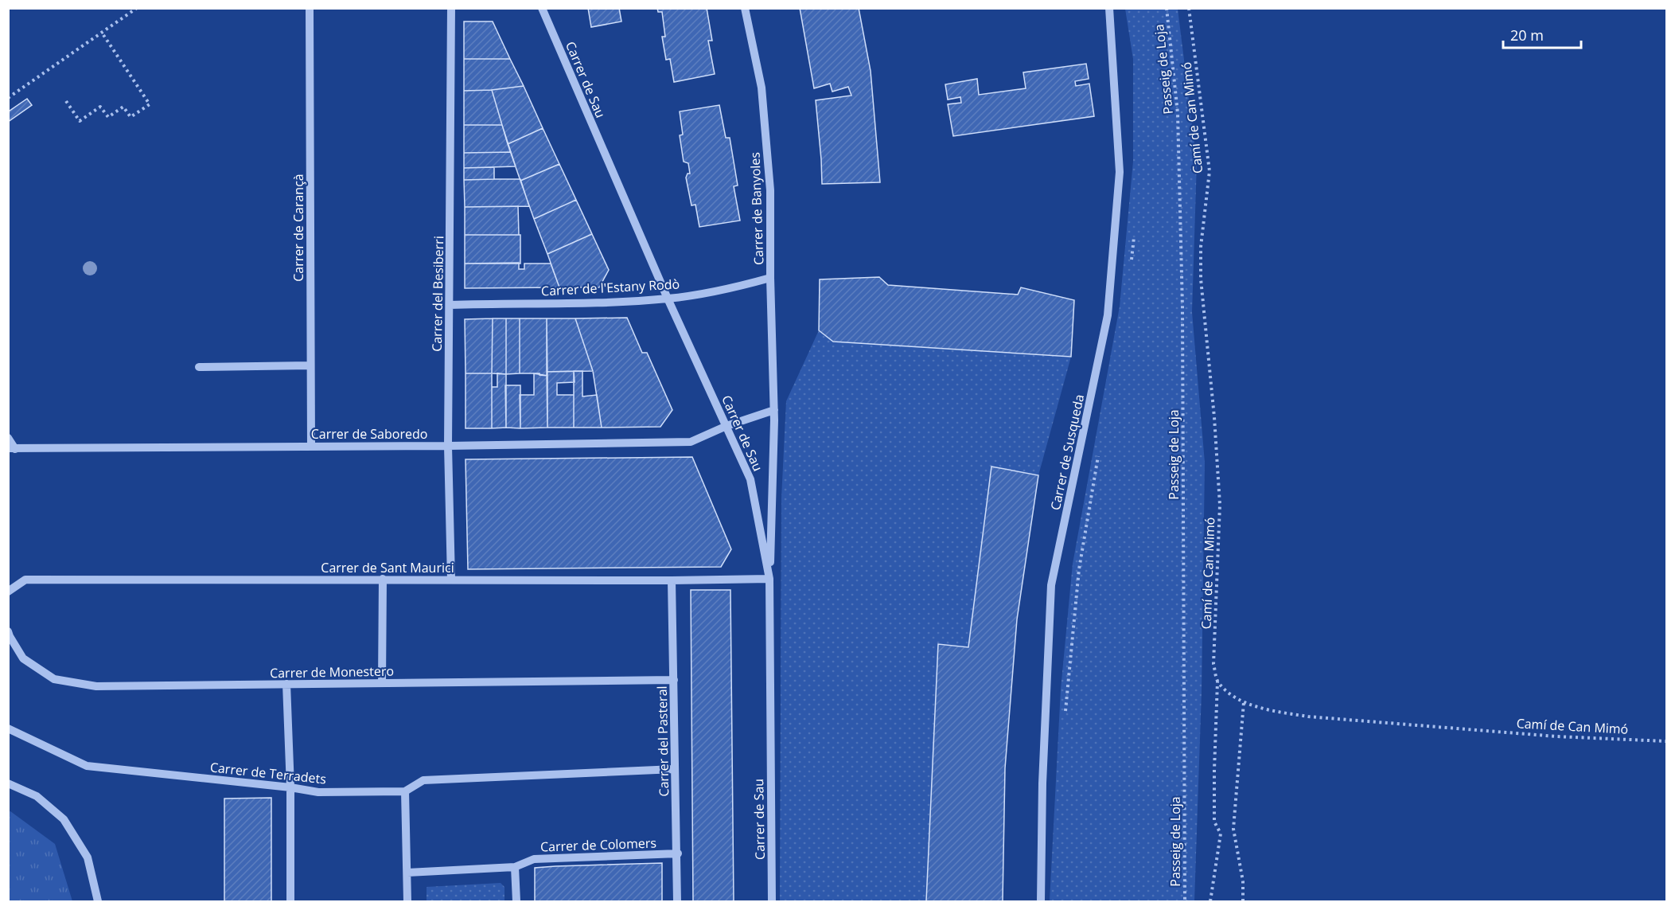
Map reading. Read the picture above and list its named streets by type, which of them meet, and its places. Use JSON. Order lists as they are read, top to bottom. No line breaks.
{"streets":{"street":["Carrer de Sau","Carrer de Banyoles","Carrer de Carançà","Carrer de l'Estany Rodò","Carrer del Besiberri","Carrer de Saboredo","Carrer de Susqueda","Carrer de Sant Maurici","Carrer de Monestero","Carrer del Pasteral","Carrer de Terradets","Carrer de Colomers"],"path":["Passeig de Loja","Camí de Can Mimó"]},"crossings":[["Carrer de Sau","Carrer de Banyoles"],["Carrer de Sau","Carrer de l'Estany Rodò"],["Carrer de Sau","Carrer de Saboredo"],["Carrer de Sau","Carrer de Sant Maurici"],["Carrer de Banyoles","Carrer de l'Estany Rodò"],["Carrer de Banyoles","Carrer de Sant Maurici"],["Carrer de Carançà","Carrer de Saboredo"],["Carrer de l'Estany Rodò","Carrer del Besiberri"],["Carrer del Besiberri","Carrer de Saboredo"],["Carrer del Besiberri","Carrer de Sant Maurici"],["Carrer de Sant Maurici","Carrer del Pasteral"],["Carrer de Monestero","Carrer del Pasteral"],["Carrer del Pasteral","Carrer de Terradets"],["Carrer del Pasteral","Carrer de Colomers"]],"scale_bar":"20 m"}
